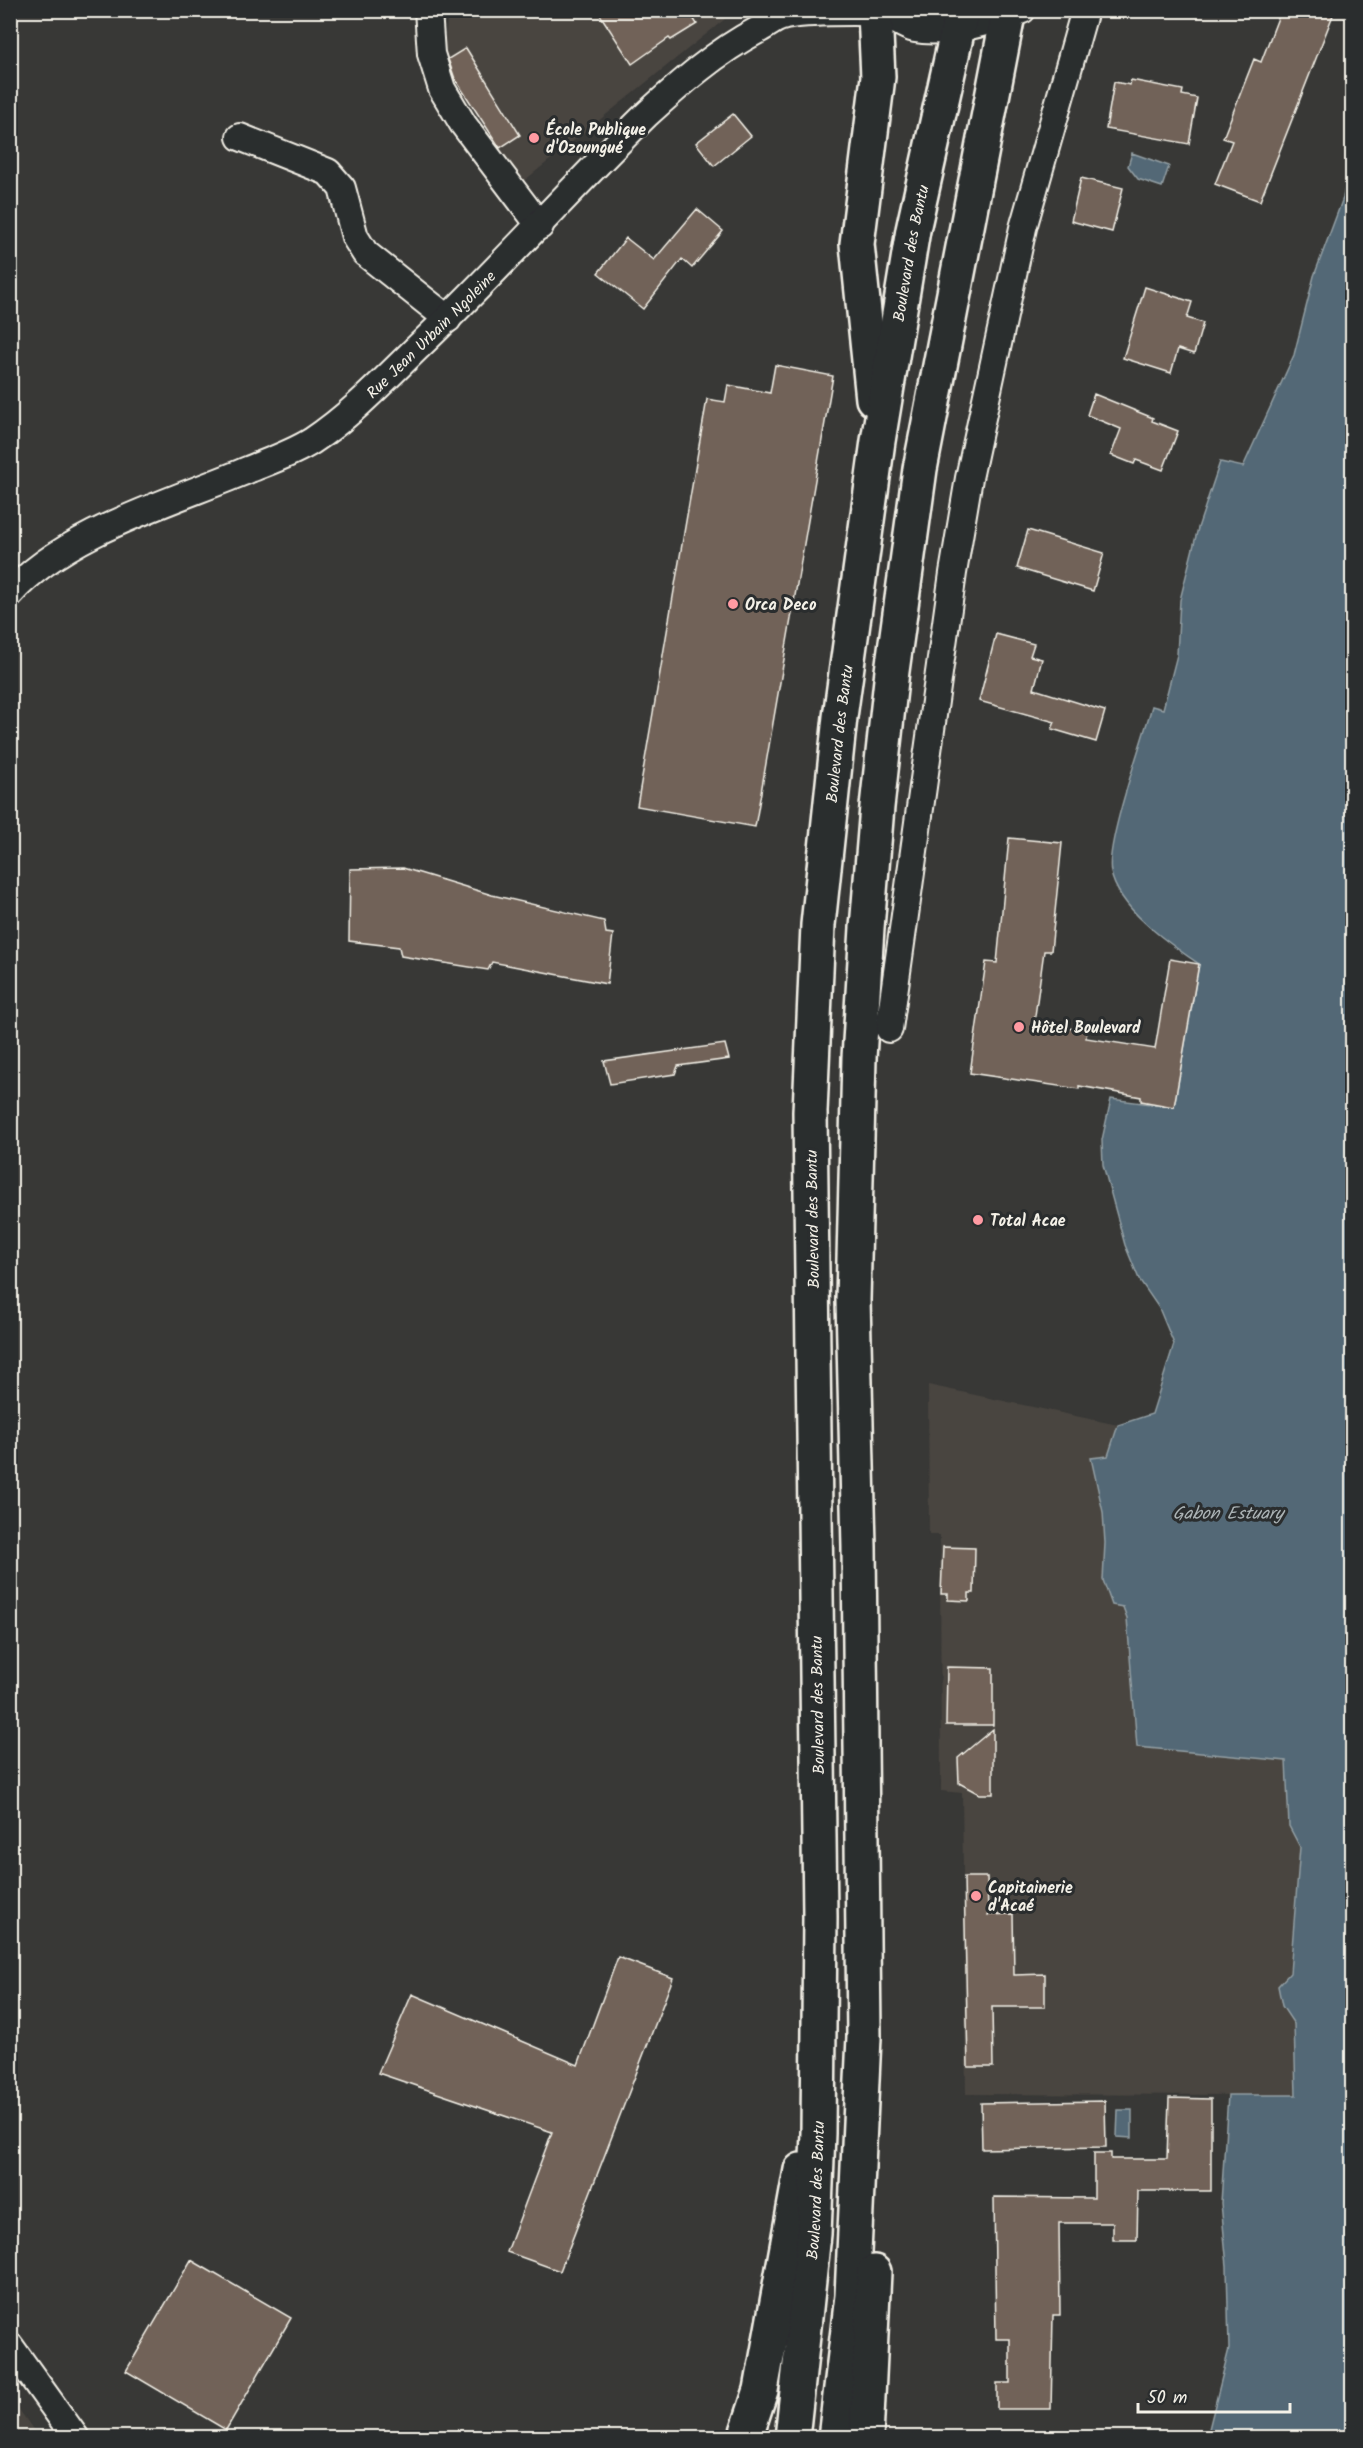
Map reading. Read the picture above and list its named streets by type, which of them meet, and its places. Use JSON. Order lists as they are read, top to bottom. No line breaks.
{"streets":{"highway":["Boulevard des Bantu"],"street":["Rue Jean Urbain Ngoleine"]},"water":["Gabon Estuary"],"places":["École Publique d'Ozoungué","Orca Deco","Hôtel Boulevard","Total Acae","Capitainerie d'Acaé"],"scale_bar":"50 m"}
